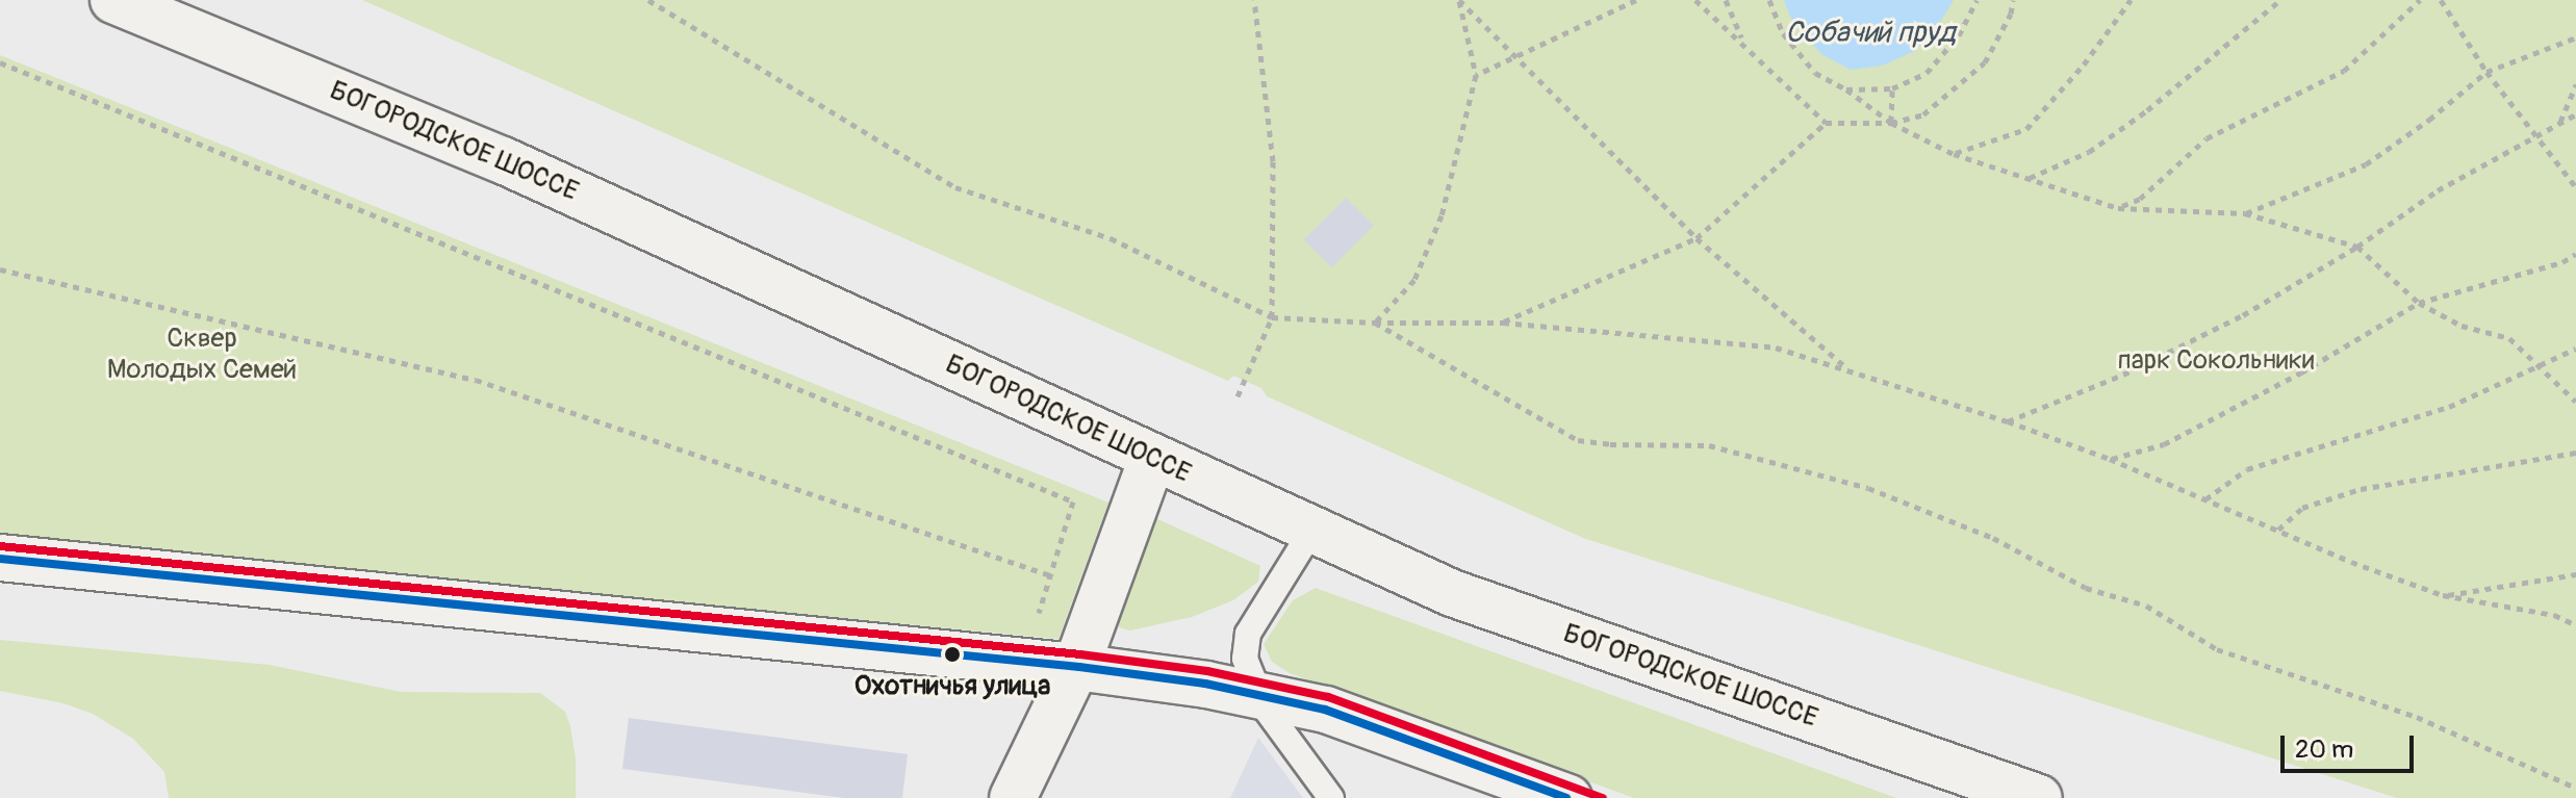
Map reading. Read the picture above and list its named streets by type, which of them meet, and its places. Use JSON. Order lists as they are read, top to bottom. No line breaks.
{"streets":{"main road":["БОГОРОДСКОЕ ШОССЕ"]},"water":["Собачий пруд"],"parks":["Сквер Молодых Семей","парк Сокольники"],"places":["Охотничья улица"],"scale_bar":"20 m"}
